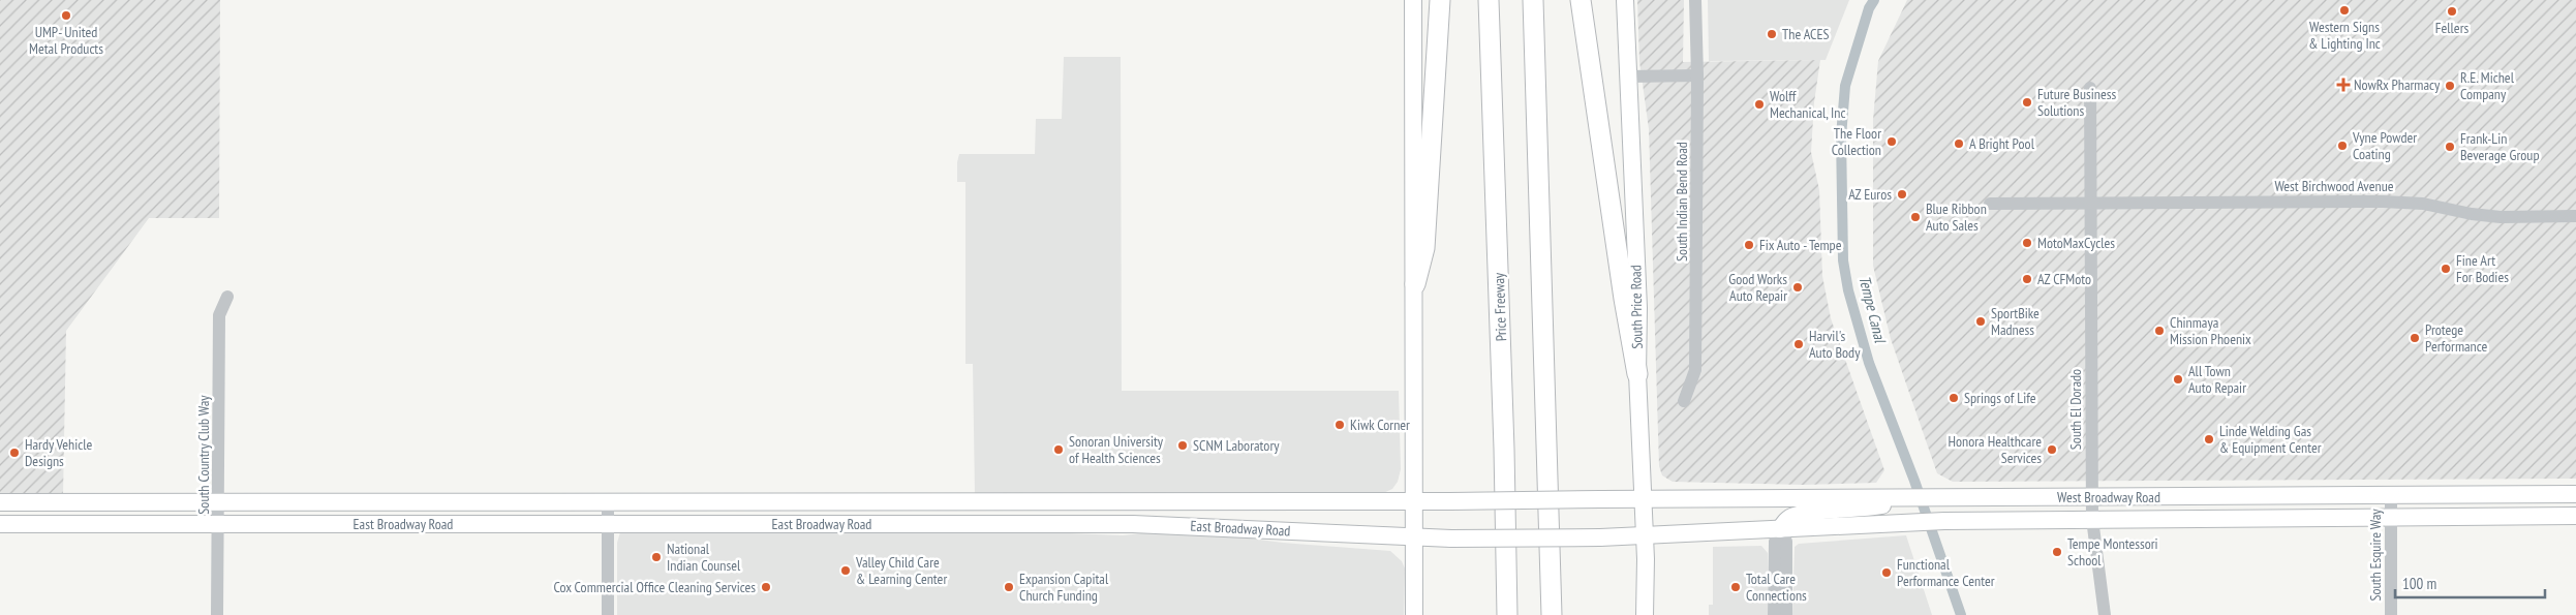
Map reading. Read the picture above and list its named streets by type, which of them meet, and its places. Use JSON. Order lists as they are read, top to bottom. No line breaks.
{"streets":{"highway":["Price Freeway"],"main road":["South Price Road","West Broadway Road","East Broadway Road"],"street":["West Birchwood Avenue","South Indian Bend Road","South El Dorado","South Country Club Way","South Esquire Way"]},"crossings":[["West Birchwood Avenue","South El Dorado"],["South Price Road","West Broadway Road"],["South Price Road","East Broadway Road"],["South El Dorado","West Broadway Road"],["South Country Club Way","East Broadway Road"],["West Broadway Road","East Broadway Road"],["West Broadway Road","South Esquire Way"]],"water":["Tempe Canal"],"places":{"other":["Western Signs & Lighting Inc","Fellers","UMP- United Metal Products","The ACES","R.E. Michel Company","Future Business Solutions","Wolff Mechanical, Inc","The Floor Collection","A Bright Pool","Vyne Powder Coating","Frank-Lin Beverage Group","AZ Euros","Blue Ribbon Auto Sales","MotoMaxCycles","Fix Auto - Tempe","Fine Art For Bodies","AZ CFMoto","Good Works Auto Repair","SportBike Madness","Chinmaya Mission Phoenix","Protege Performance","Harvil's Auto Body","All Town Auto Repair","Springs of Life","Kiwk Corner","Linde Welding Gas & Equipment Center","SCNM Laboratory","Sonoran University of Health Sciences","Honora Healthcare Services","Hardy Vehicle Designs","Tempe Montessori School","National Indian Counsel","Valley Child Care & Learning Center","Functional Performance Center","Cox Commercial Office Cleaning Services","Expansion Capital Church Funding","Total Care Connections"],"health":["NowRx Pharmacy"]},"scale_bar":"100 m"}
